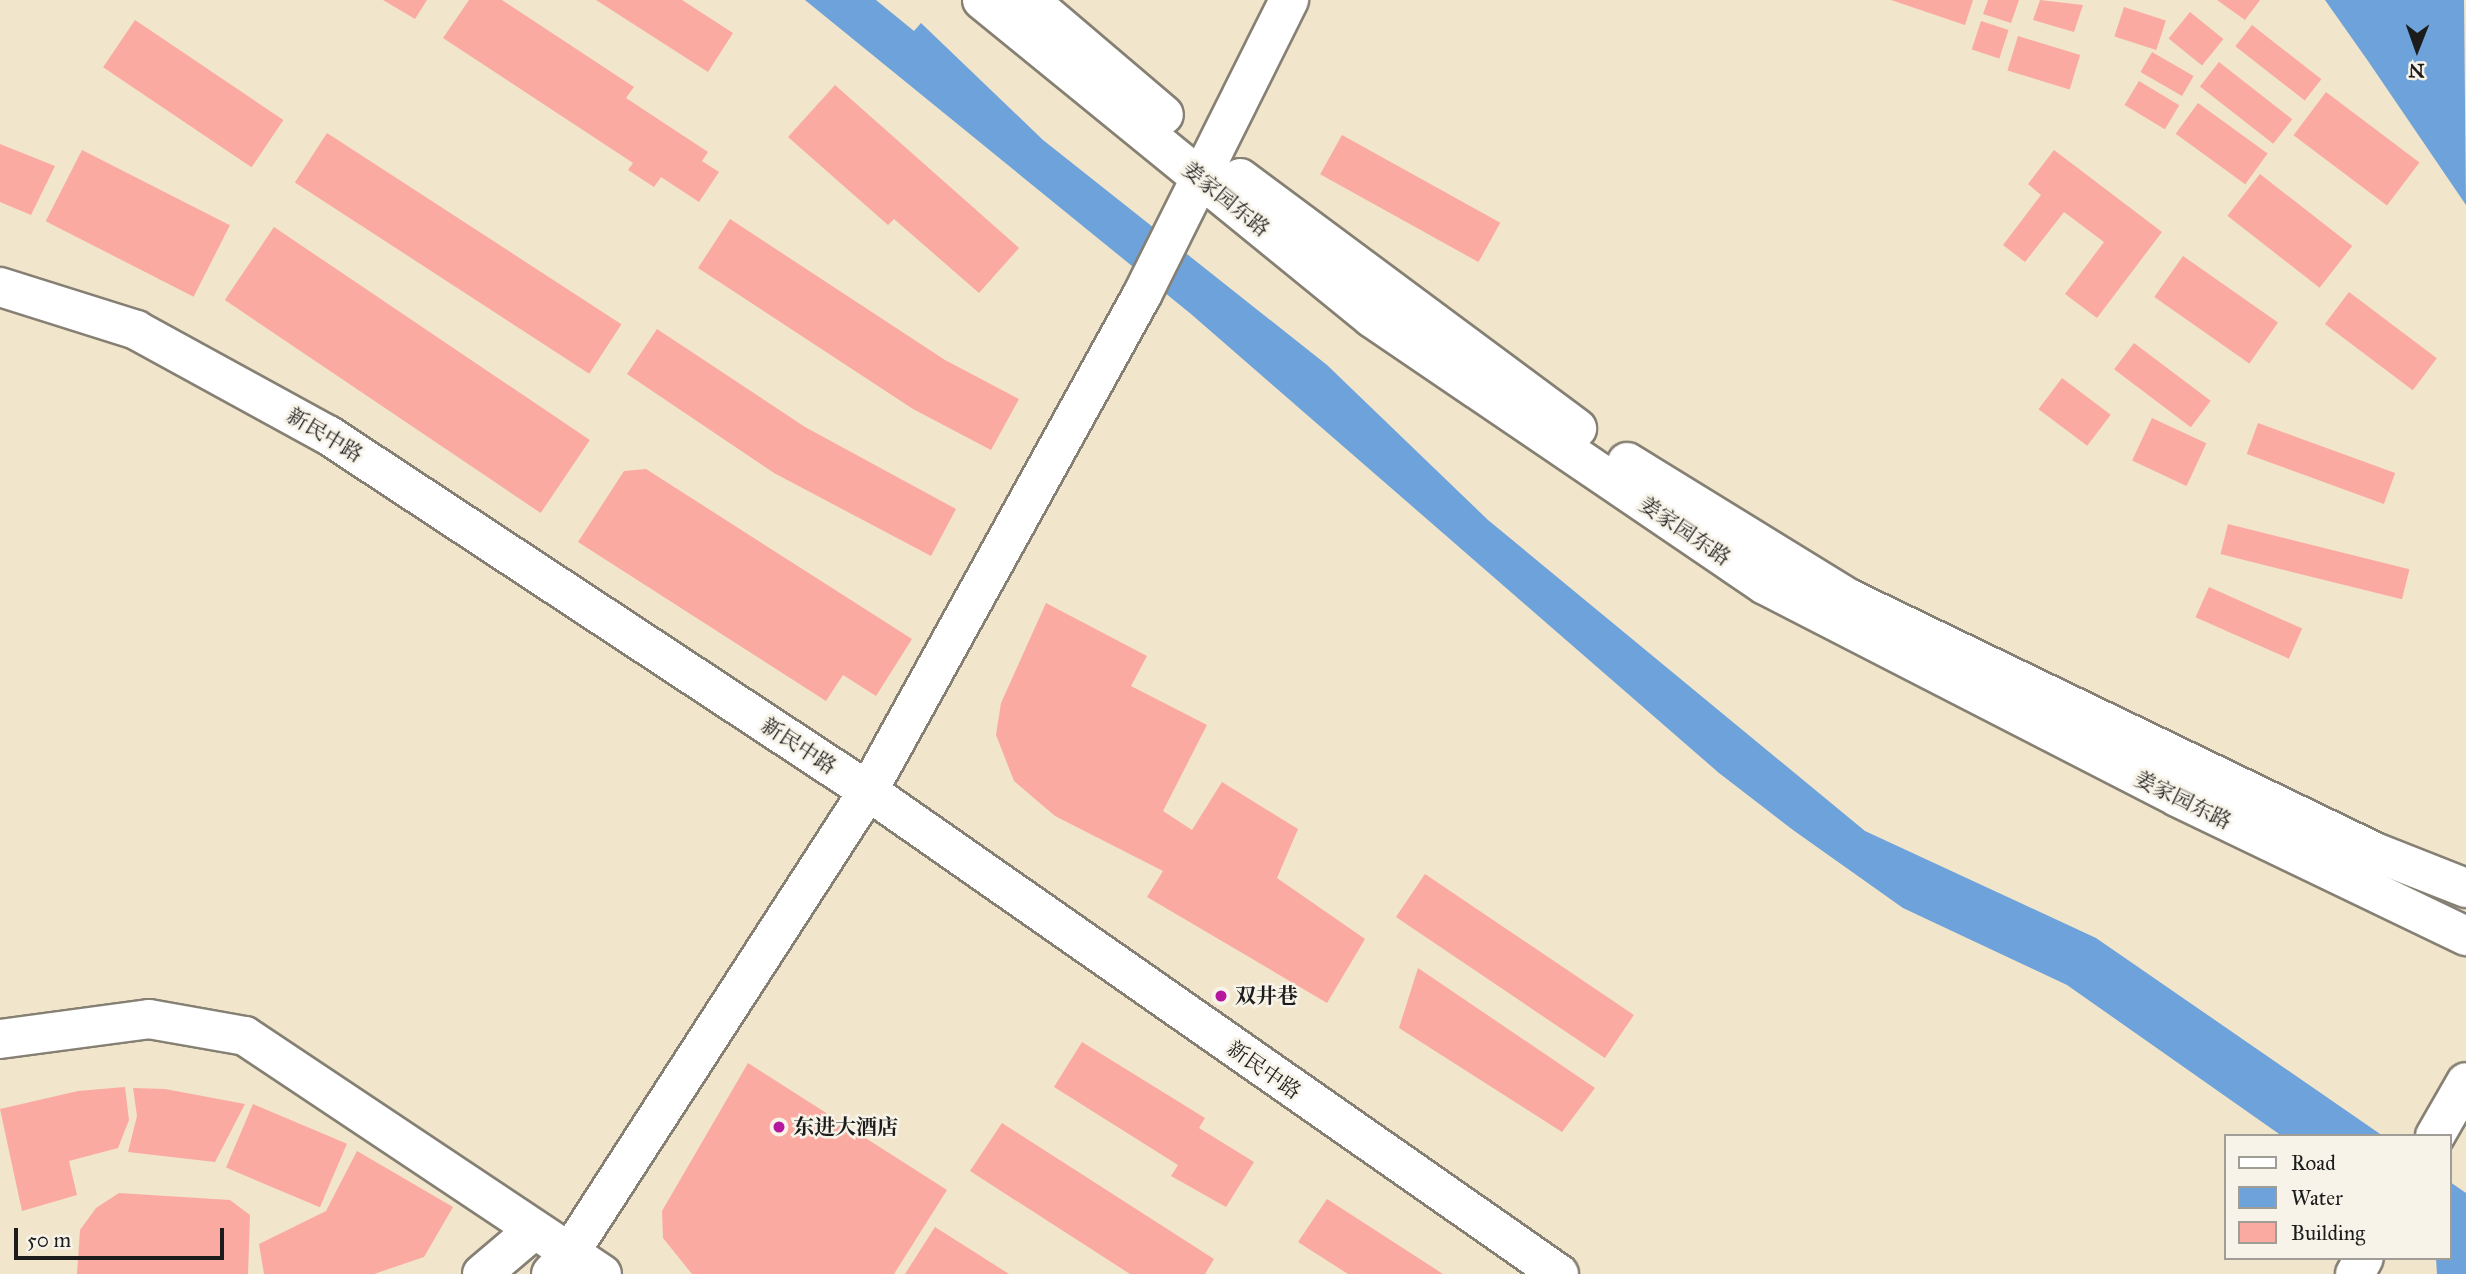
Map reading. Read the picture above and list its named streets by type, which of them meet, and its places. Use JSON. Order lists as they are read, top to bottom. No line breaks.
{"streets":{"street":["姜家园东路","新民中路"]},"places":["双井巷","东进大酒店"],"legend":["Road","Water","Building"],"scale_bar":"50 m","north":"bottom"}
